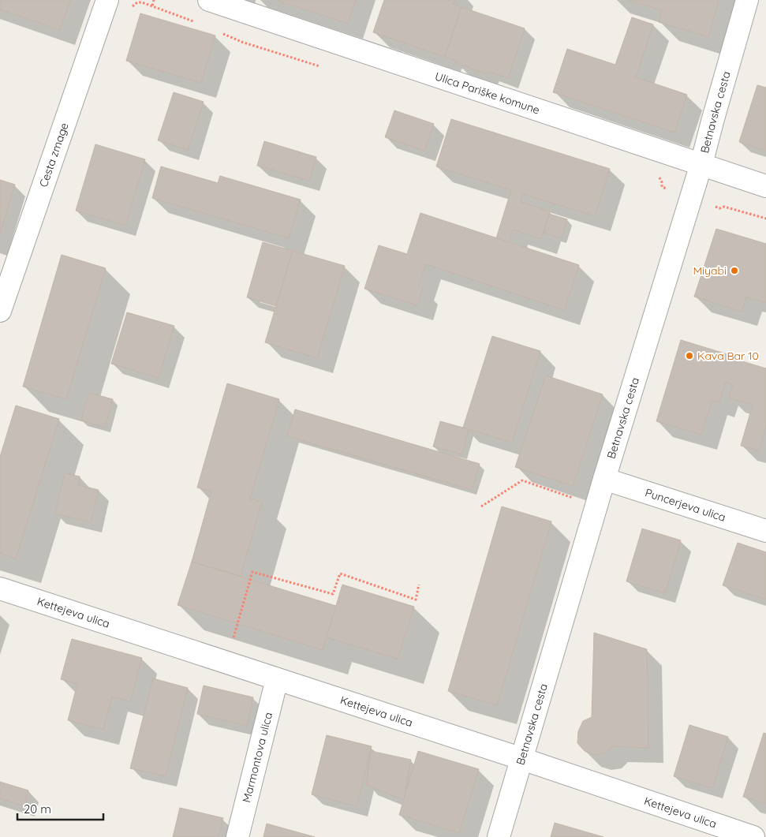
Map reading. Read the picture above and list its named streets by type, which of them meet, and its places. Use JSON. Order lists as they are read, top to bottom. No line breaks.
{"streets":{"street":["Ulica Pariške komune","Betnavska cesta","Cesta zmage","Puncerjeva ulica","Kettejeva ulica","Marmontova ulica"]},"crossings":[["Ulica Pariške komune","Betnavska cesta"],["Betnavska cesta","Puncerjeva ulica"],["Betnavska cesta","Kettejeva ulica"],["Kettejeva ulica","Marmontova ulica"]],"places":["Miyabi","Kava Bar 10"],"scale_bar":"20 m"}
